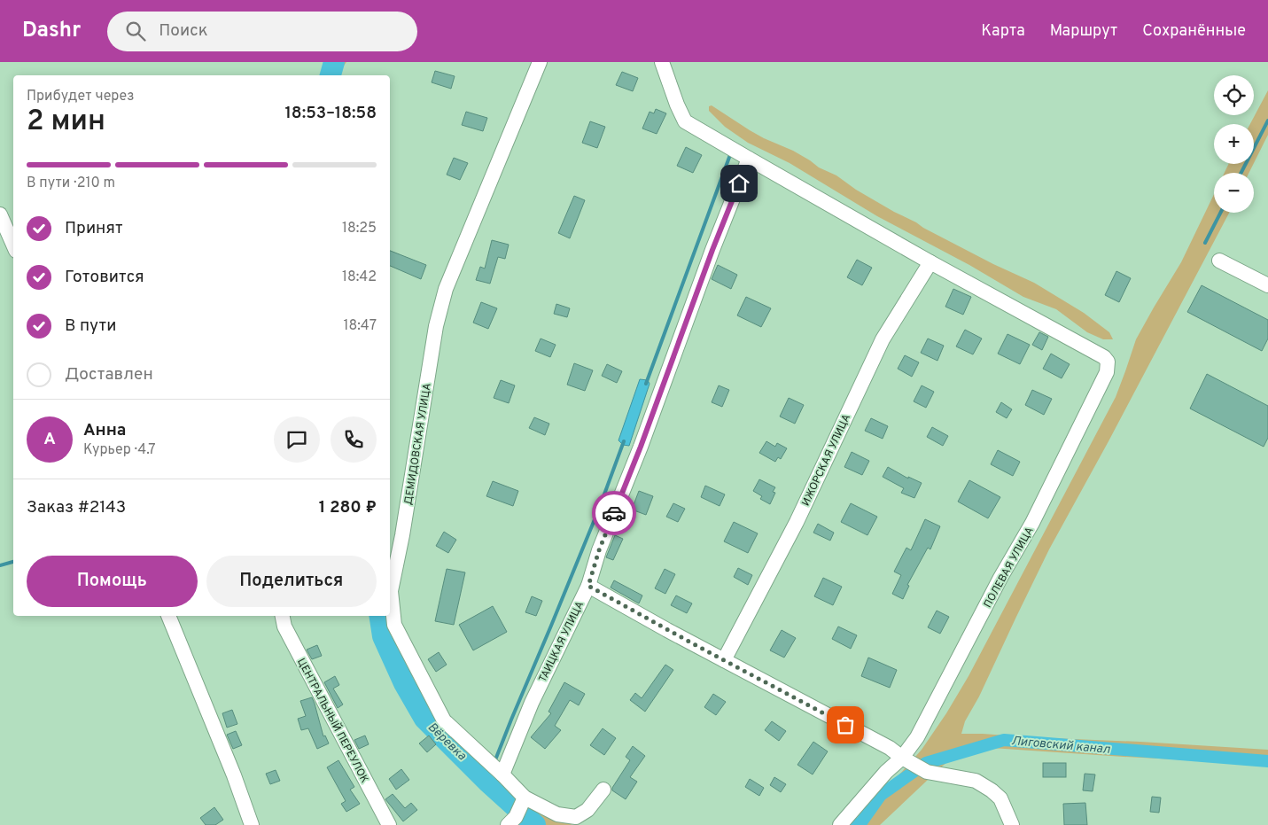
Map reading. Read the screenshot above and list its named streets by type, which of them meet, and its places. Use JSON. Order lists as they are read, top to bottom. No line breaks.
{"streets":{"street":["ДЕМИДОВСКАЯ УЛИЦА","ИЖОРСКАЯ УЛИЦА","ПОЛЕВАЯ УЛИЦА","ТАИЦКАЯ УЛИЦА","ЦЕНТРАЛЬНЫЙ ПЕРЕУЛОК"]},"crossings":[["ДЕМИДОВСКАЯ УЛИЦА","ТАИЦКАЯ УЛИЦА"],["ИЖОРСКАЯ УЛИЦА","ПОЛЕВАЯ УЛИЦА"]],"water":["Вёревка","Лиговский канал"],"page":{"header":"Dashr","search":"Поиск","nav":["Карта","Маршрут","Сохранённые"],"map_buttons":["+","−"],"heading":["2 мин","Прибудет через","18:53–18:58"],"panel":["Анна","Курьер · 4.7","Заказ #2143","1 280 ₽"],"bar":"В пути · 210 m","list":[["Принят","18:25"],["Готовится","18:42"],["В пути","18:47"],"Доставлен"],"round":"А","buttons":["Помощь","Поделиться"]}}
